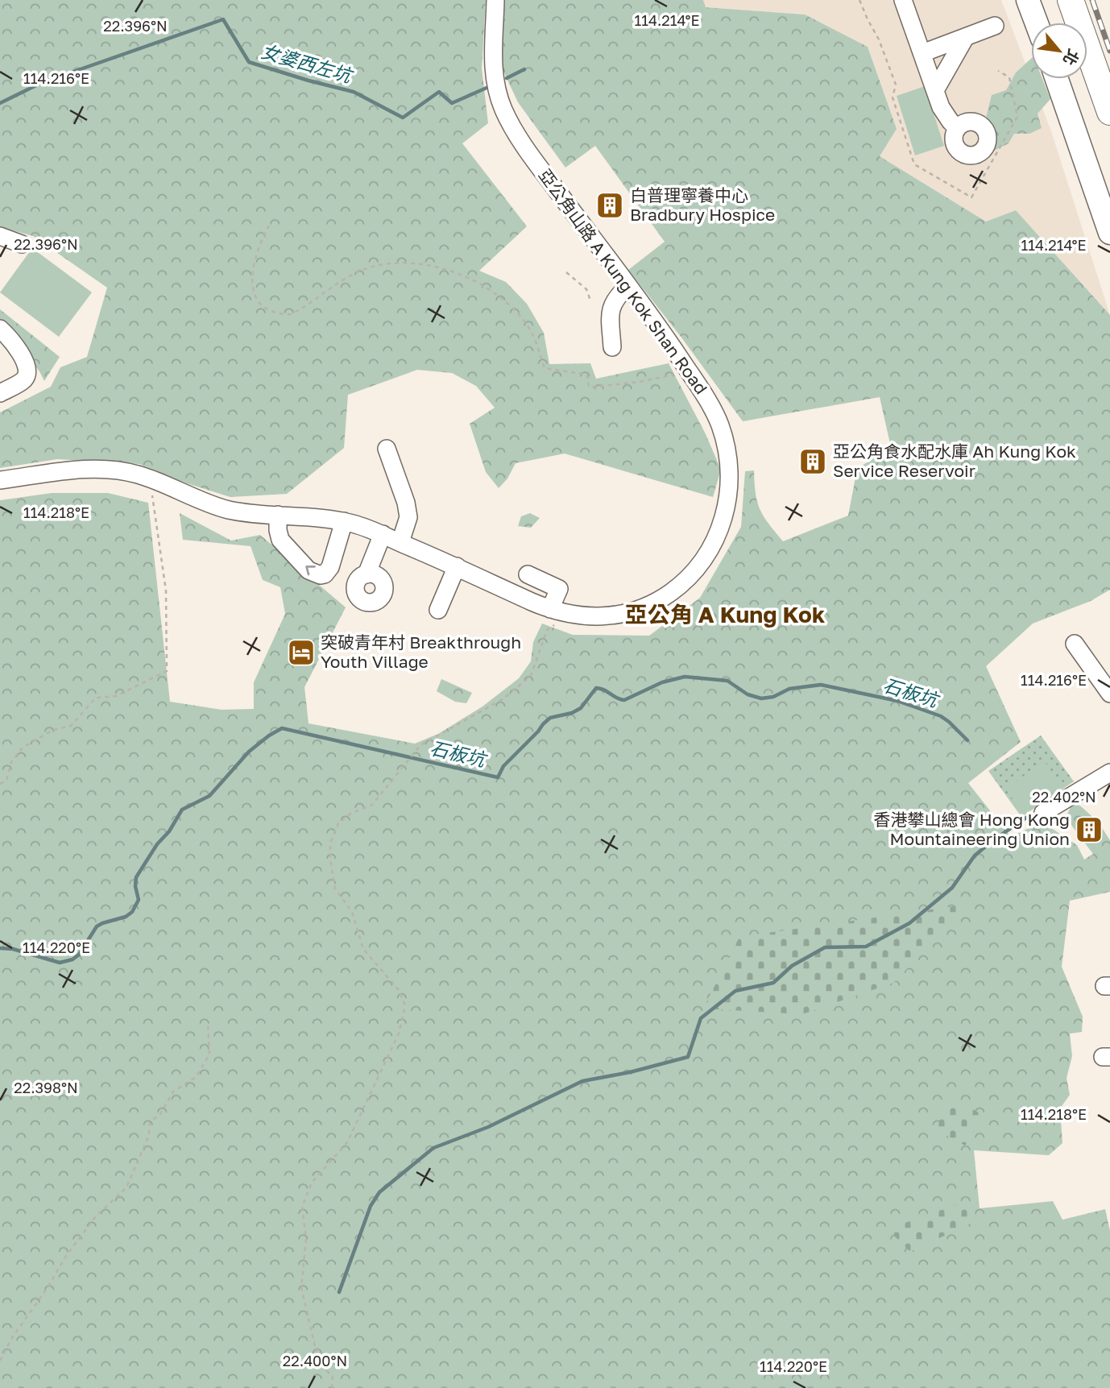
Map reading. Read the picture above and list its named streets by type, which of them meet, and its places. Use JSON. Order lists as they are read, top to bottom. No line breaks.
{"streets":{"street":["亞公角山路 A Kung Kok Shan Road"]},"districts":["亞公角 A Kung Kok"],"water":["女婆西左坑","石板坑"],"places":{"building":["白普理寧養中心 Bradbury Hospice","亞公角食水配水庫 Ah Kung Kok Service Reservoir","香港攀山總會 Hong Kong Mountaineering Union"],"hotel":["突破青年村 Breakthrough Youth Village"]},"north":"bottom right","coordinates":["114.214°E","22.396°N","114.216°E","114.218°E","22.402°N","114.220°E","22.398°N","22.400°N"]}
